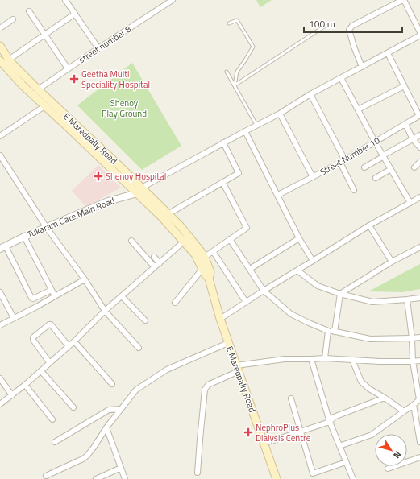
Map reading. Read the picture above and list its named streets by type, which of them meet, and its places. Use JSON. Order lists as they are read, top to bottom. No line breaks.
{"streets":{"main road":["E Maredpally Road"],"street":["street number 8","Street Number 10","Tukaram Gate Main Road"]},"crossings":[["street number 8","E Maredpally Road"],["E Maredpally Road","Tukaram Gate Main Road"]],"parks":["Shenoy Play Ground"],"places":{"health":["Geetha Multi Speciality Hospital","Shenoy Hospital","NephroPlus Dialysis Centre"]},"scale_bar":"100 m","north":"bottom right"}
